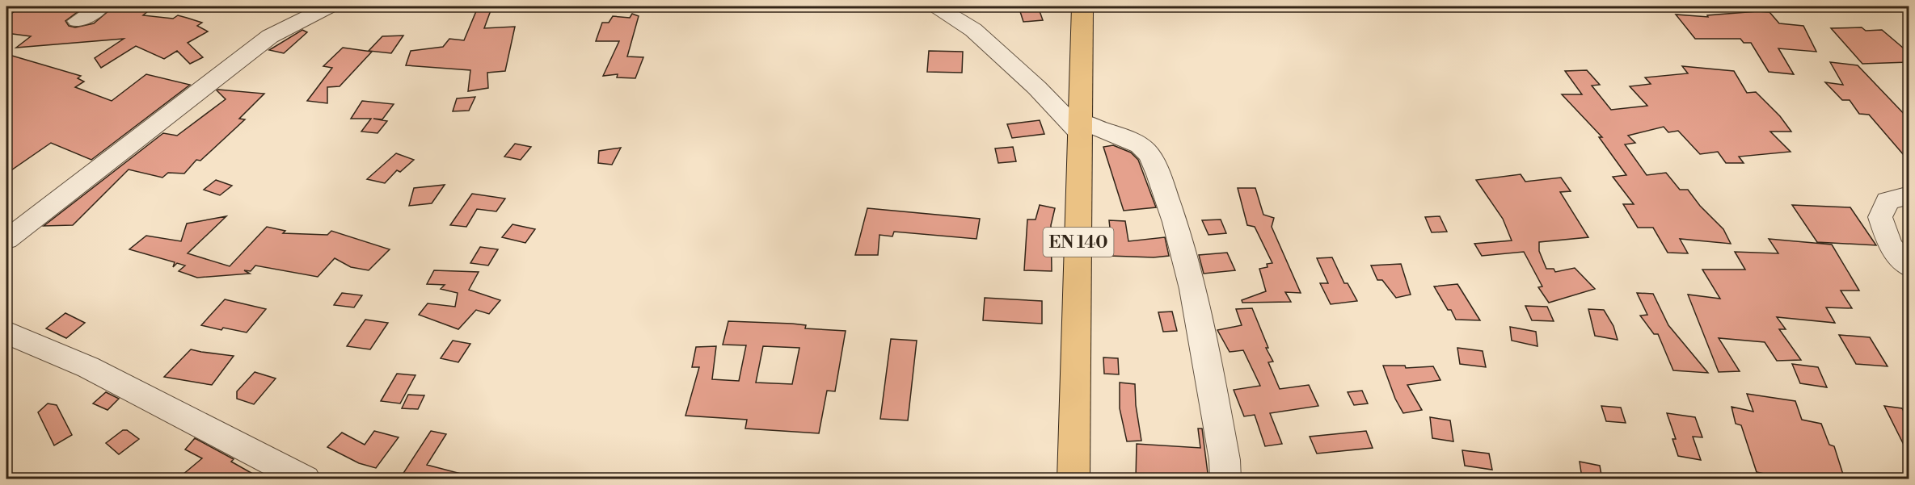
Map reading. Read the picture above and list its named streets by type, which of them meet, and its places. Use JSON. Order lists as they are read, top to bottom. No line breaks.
{"streets":{"main road":["EN 140"]}}
